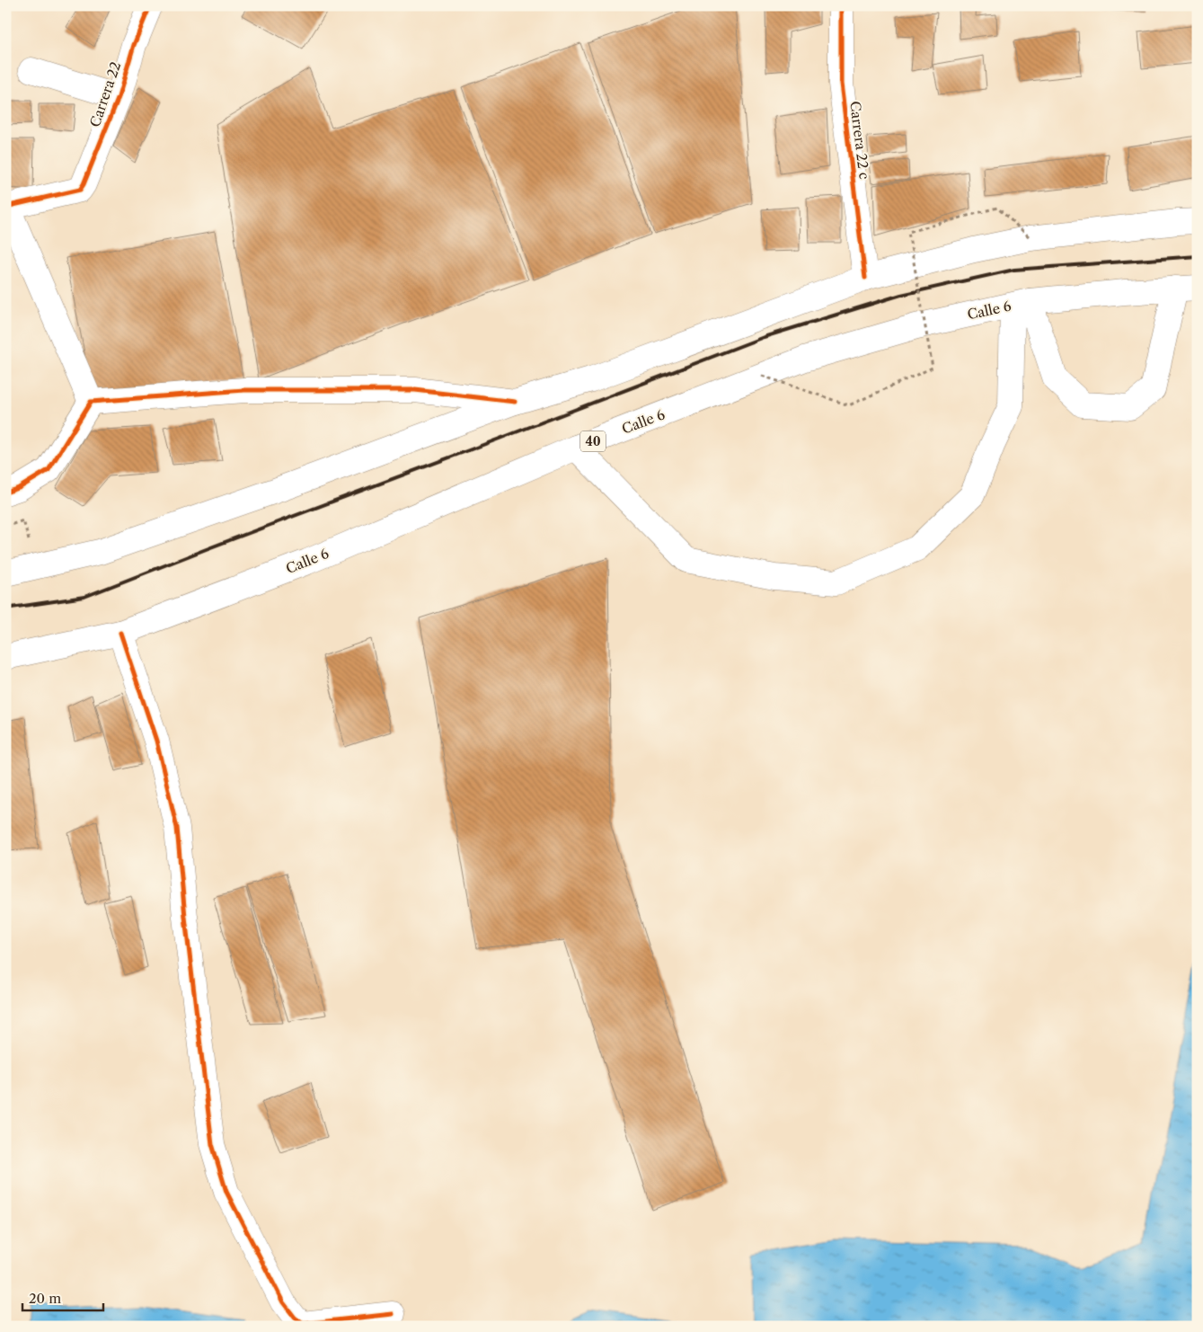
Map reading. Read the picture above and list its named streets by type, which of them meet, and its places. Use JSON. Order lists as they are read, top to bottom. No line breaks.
{"streets":{"main road":["Carrera 22","Carrera 22 c","Calle 6","40"]},"scale_bar":"20 m"}
